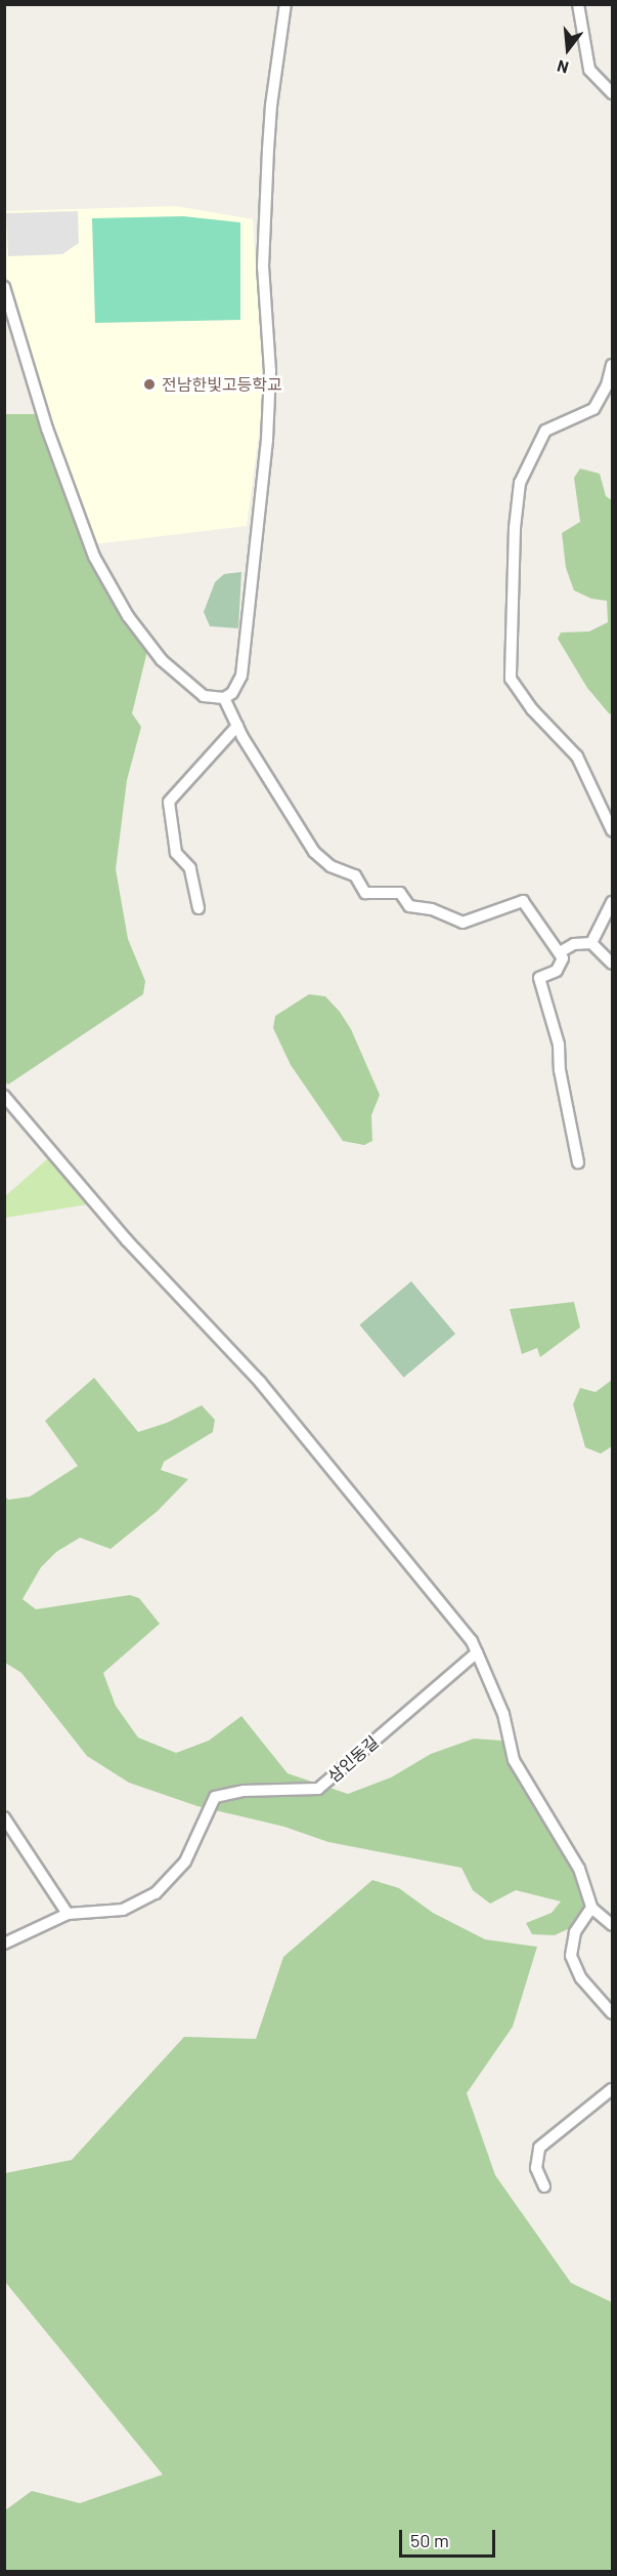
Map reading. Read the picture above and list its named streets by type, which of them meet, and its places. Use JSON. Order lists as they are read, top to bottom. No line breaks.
{"streets":{"street":["삼인동길"]},"places":["전남한빛고등학교"],"scale_bar":"50 m","north":"bottom"}
